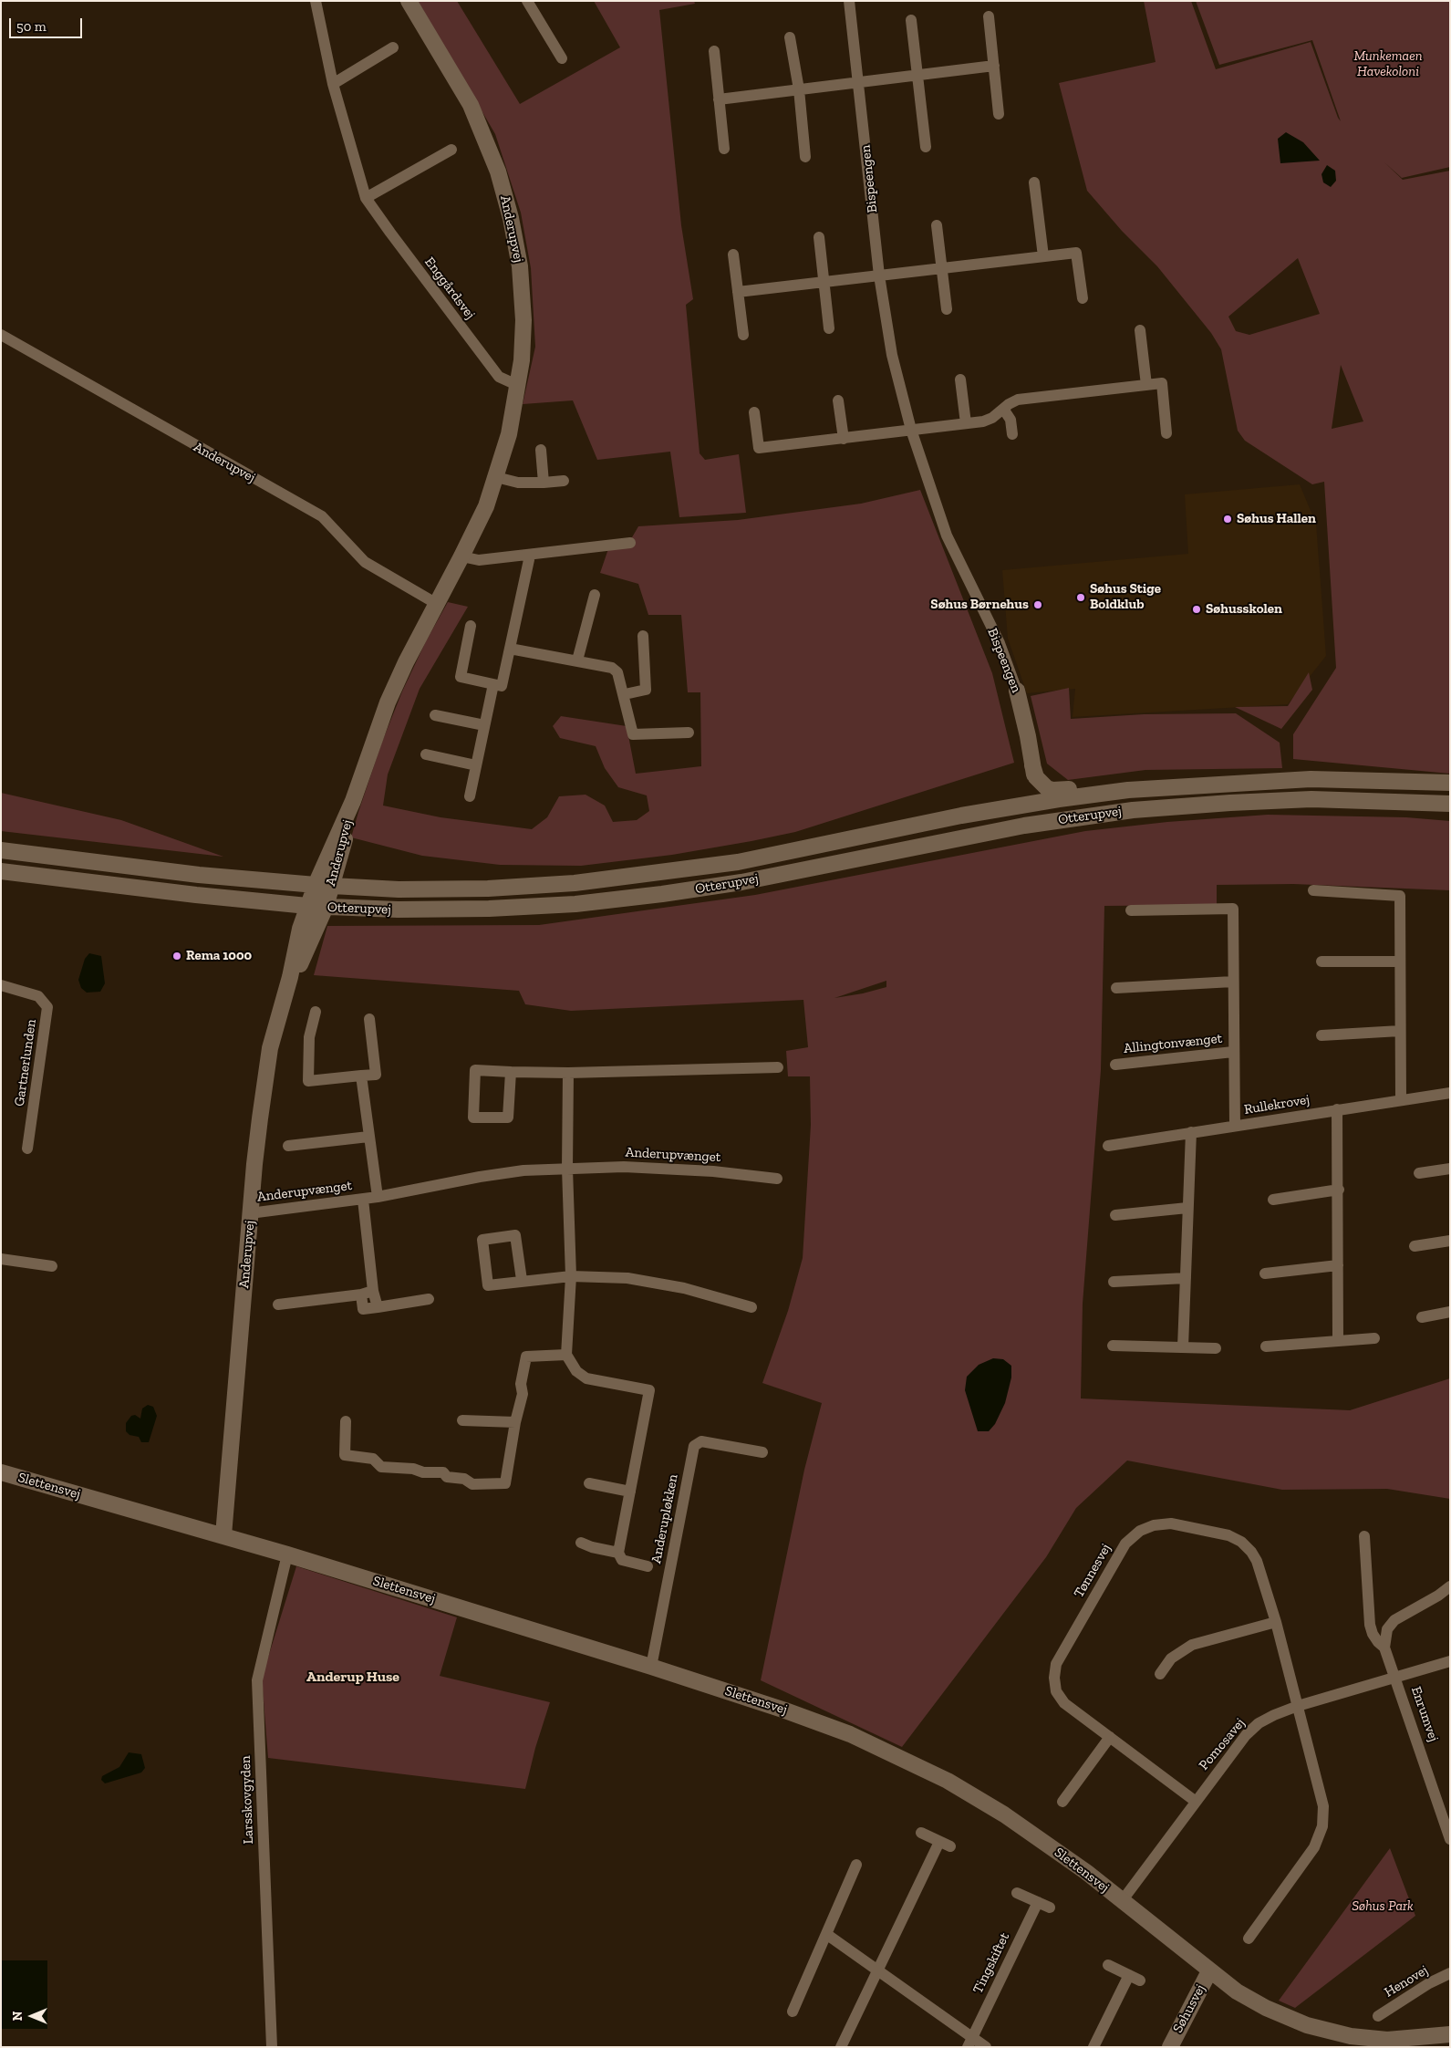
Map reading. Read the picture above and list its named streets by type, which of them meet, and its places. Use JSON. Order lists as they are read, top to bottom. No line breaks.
{"streets":{"street":["Bispeengen","Anderupvej","Enggårdsvej","Otterupvej","Allingtonvænget","Gartnerlunden","Rullekrovej","Anderupvænget","Slettensvej","Anderupløkken","Tønnesvej","Enrumvej","Pomosavej","Larsskovgyden","Tingskiftet","Henovej","Søhusvej"]},"crossings":[["Bispeengen","Otterupvej"],["Anderupvej","Enggårdsvej"],["Anderupvej","Otterupvej"],["Anderupvej","Anderupvænget"],["Anderupvej","Slettensvej"],["Allingtonvænget","Rullekrovej"],["Slettensvej","Anderupløkken"],["Slettensvej","Pomosavej"],["Slettensvej","Larsskovgyden"],["Slettensvej","Søhusvej"],["Tønnesvej","Pomosavej"],["Enrumvej","Pomosavej"]],"districts":["Anderup Huse"],"parks":["Munkemaen Havekoloni","Søhus Park"],"places":["Søhus Hallen","Søhus Stige Boldklub","Søhus Børnehus","Søhusskolen","Rema 1000"],"scale_bar":"50 m","north":"left"}
